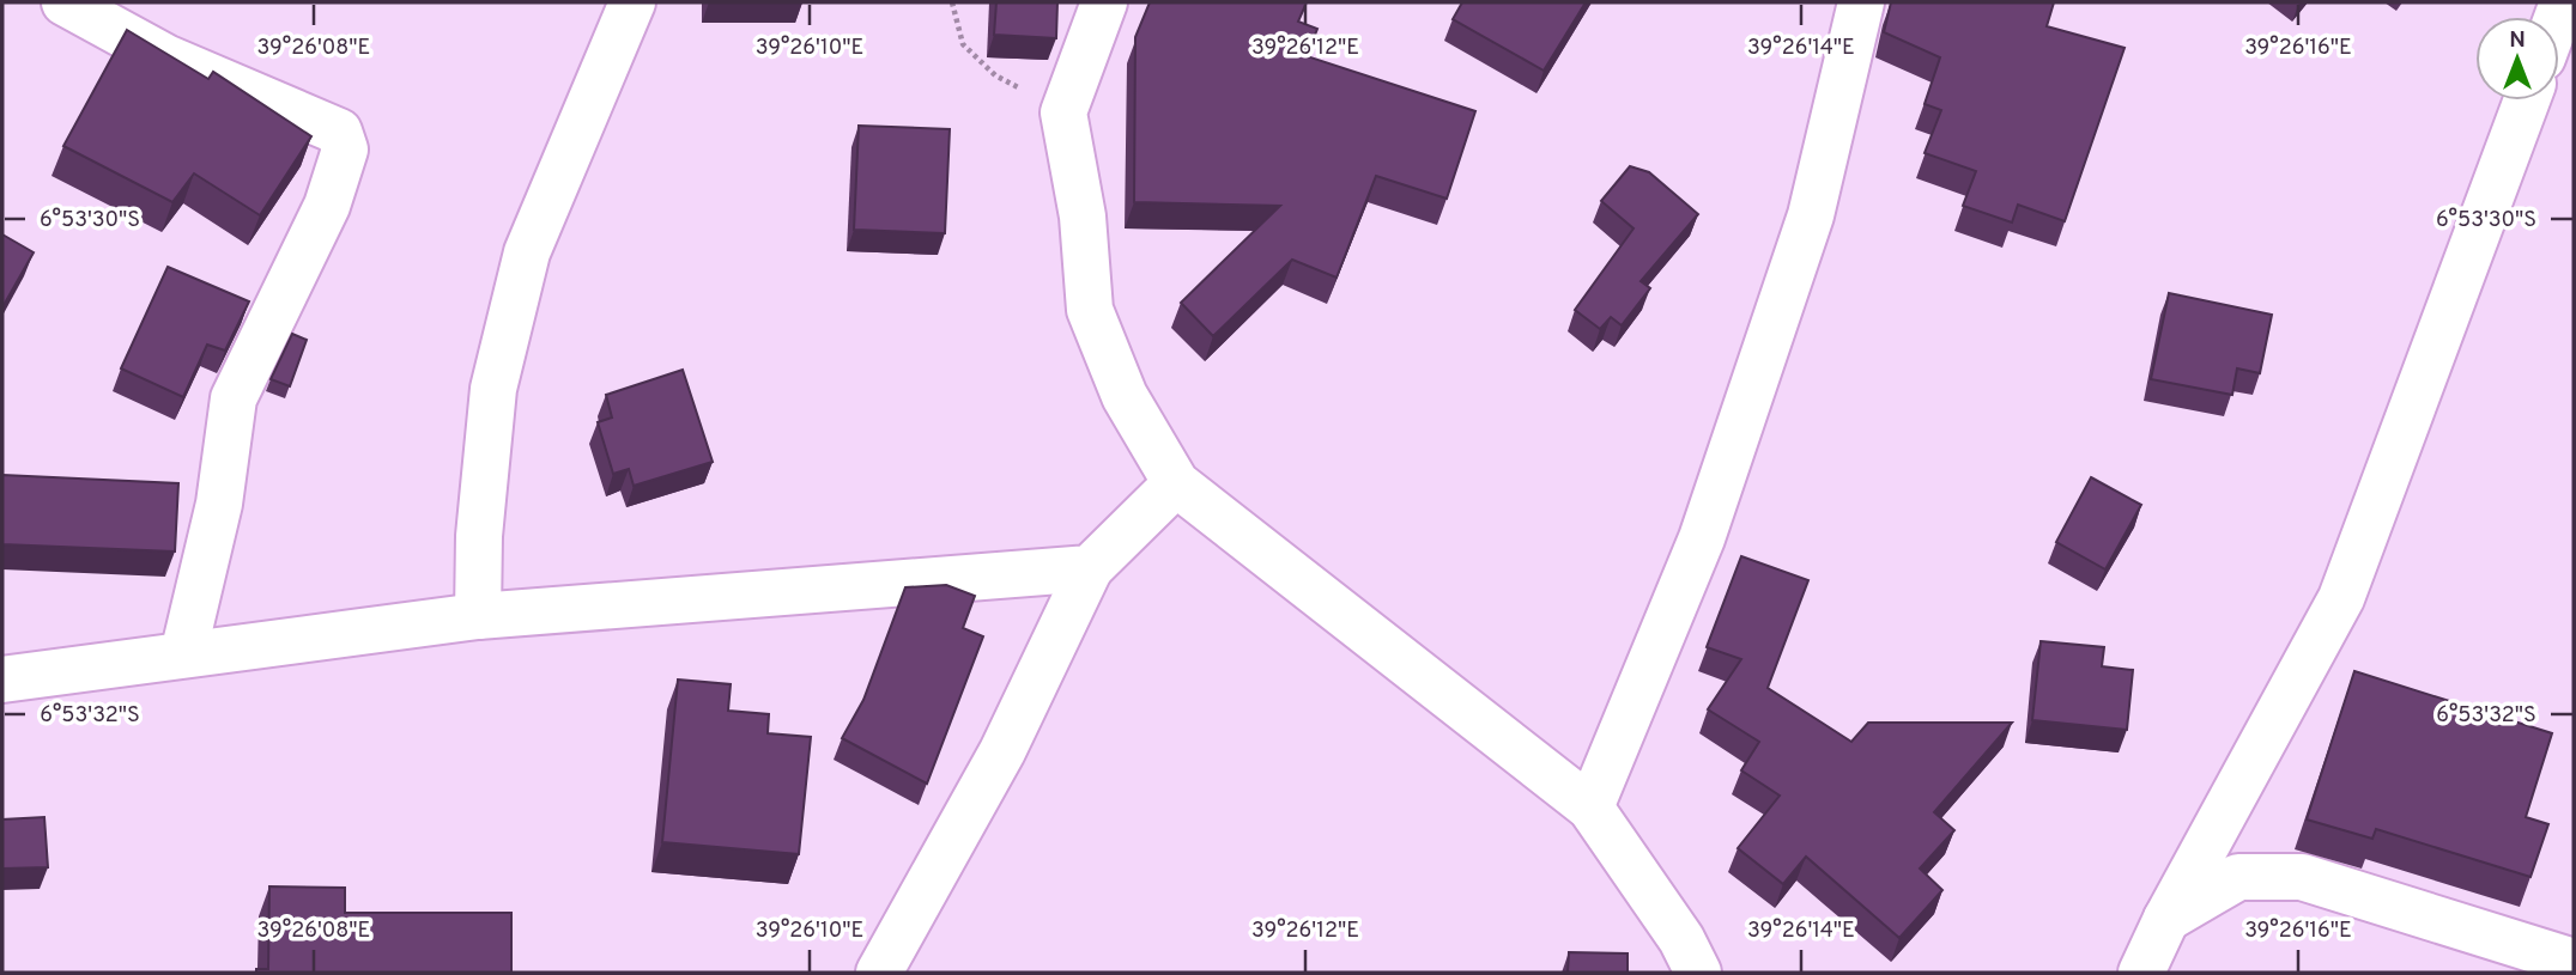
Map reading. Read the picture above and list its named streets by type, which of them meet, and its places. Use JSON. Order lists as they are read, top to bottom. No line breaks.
{"north":"top","coordinates":["39°26'08\"E","39°26'10\"E","39°26'12\"E","39°26'14\"E","39°26'16\"E","6°53'30\"S","6°53'32\"S"]}
